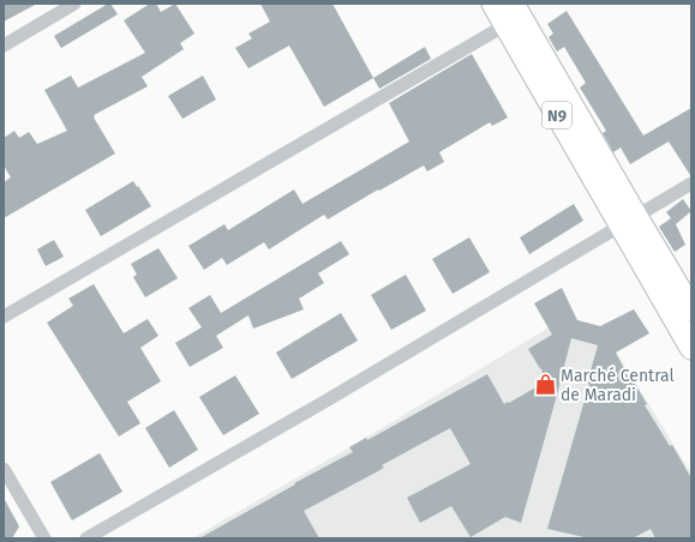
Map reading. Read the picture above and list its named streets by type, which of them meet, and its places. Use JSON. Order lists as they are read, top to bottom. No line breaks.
{"streets":{"highway":["N9"]},"places":{"shop":["Marché Central de Maradi"]}}
